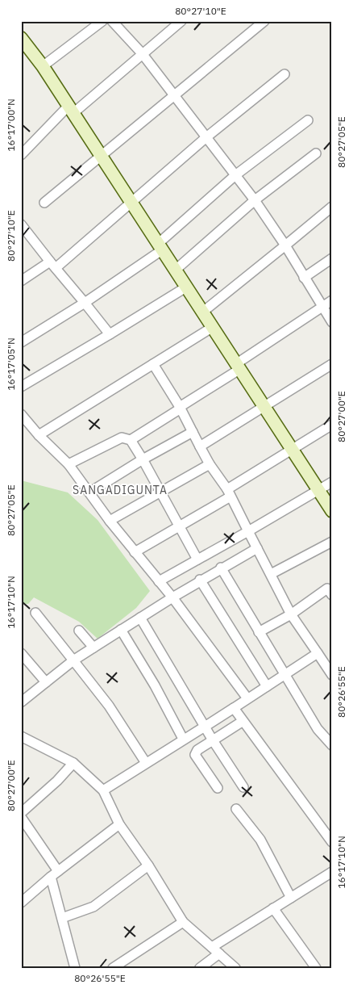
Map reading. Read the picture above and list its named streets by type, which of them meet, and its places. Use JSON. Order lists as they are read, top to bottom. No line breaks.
{"districts":["SANGADIGUNTA"],"coordinates":["80°27'10\"E","16°17'00\"N","80°27'05\"E","16°17'05\"N","80°27'00\"E","16°17'10\"N","80°26'55\"E"]}
